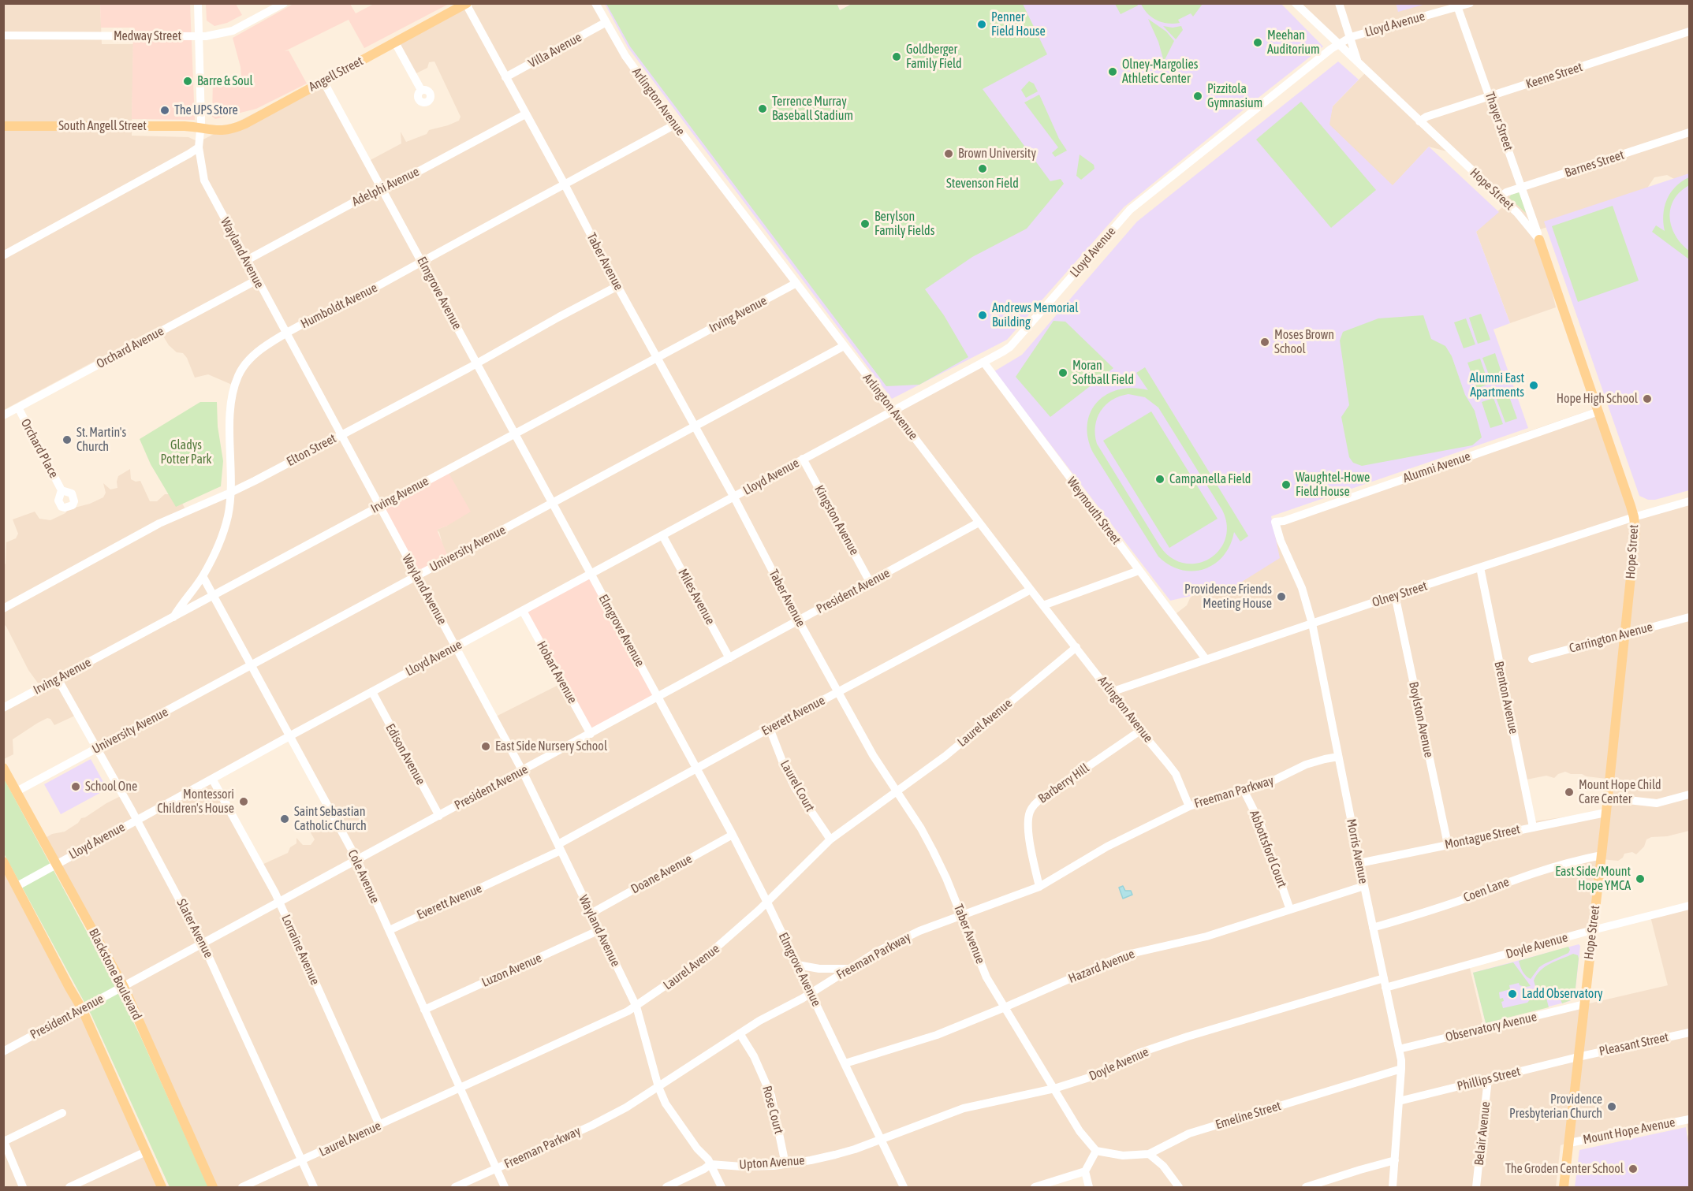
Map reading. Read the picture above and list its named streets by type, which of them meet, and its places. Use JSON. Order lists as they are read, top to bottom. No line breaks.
{"streets":{"main road":["Angell Street","South Angell Street","Hope Street","Blackstone Boulevard"],"street":["Lloyd Avenue","Medway Street","Villa Avenue","Keene Street","Arlington Avenue","Thayer Street","Barnes Street","Adelphi Avenue","Wayland Avenue","Taber Avenue","Elmgrove Avenue","Humboldt Avenue","Irving Avenue","Orchard Avenue","Orchard Place","Elton Street","Alumni Avenue","Weymouth Street","Kingston Avenue","University Avenue","President Avenue","Olney Street","Miles Avenue","Carrington Avenue","Hobart Avenue","Brenton Avenue","Everett Avenue","Boylston Avenue","Laurel Avenue","Edison Avenue","Barberry Hill","Laurel Court","Freeman Parkway","Montague Street","Abbottsford Court","Morris Avenue","Doane Avenue","Cole Avenue","Coen Lane","Slater Avenue","Doyle Avenue","Lorraine Avenue","Hazard Avenue","Luzon Avenue","Observatory Avenue","Pleasant Street","Phillips Street","Rose Court","Emeline Street","Mount Hope Avenue","Belair Avenue","Upton Avenue"]},"crossings":[["Lloyd Avenue","Arlington Avenue"],["Lloyd Avenue","Thayer Street"],["Lloyd Avenue","Hope Street"],["Lloyd Avenue","Wayland Avenue"],["Lloyd Avenue","Taber Avenue"],["Lloyd Avenue","Elmgrove Avenue"],["Lloyd Avenue","Weymouth Street"],["Lloyd Avenue","Kingston Avenue"],["Lloyd Avenue","Miles Avenue"],["Lloyd Avenue","Hobart Avenue"],["Lloyd Avenue","Edison Avenue"],["Lloyd Avenue","Cole Avenue"],["Lloyd Avenue","Slater Avenue"],["Lloyd Avenue","Lorraine Avenue"],["Lloyd Avenue","Blackstone Boulevard"],["Medway Street","Wayland Avenue"],["Villa Avenue","Arlington Avenue"],["Villa Avenue","Taber Avenue"],["Angell Street","South Angell Street"],["Angell Street","Wayland Avenue"],["Angell Street","Taber Avenue"],["Angell Street","Elmgrove Avenue"],["Keene Street","Thayer Street"],["Keene Street","Hope Street"],["Arlington Avenue","Humboldt Avenue"],["Arlington Avenue","Irving Avenue"],["Arlington Avenue","University Avenue"],["Arlington Avenue","President Avenue"],["Arlington Avenue","Olney Street"],["Arlington Avenue","Everett Avenue"],["Arlington Avenue","Laurel Avenue"],["Arlington Avenue","Barberry Hill"],["Arlington Avenue","Freeman Parkway"],["Thayer Street","Barnes Street"],["Thayer Street","Hope Street"],["South Angell Street","Wayland Avenue"],["Barnes Street","Hope Street"],["Adelphi Avenue","Wayland Avenue"],["Adelphi Avenue","Taber Avenue"],["Adelphi Avenue","Elmgrove Avenue"],["Hope Street","Alumni Avenue"],["Hope Street","Olney Street"],["Hope Street","Carrington Avenue"],["Hope Street","Montague Street"],["Hope Street","Coen Lane"],["Hope Street","Doyle Avenue"],["Hope Street","Observatory Avenue"],["Hope Street","Pleasant Street"],["Hope Street","Phillips Street"],["Hope Street","Mount Hope Avenue"],["Wayland Avenue","Humboldt Avenue"],["Wayland Avenue","Irving Avenue"],["Wayland Avenue","Orchard Avenue"],["Wayland Avenue","Elton Street"],["Wayland Avenue","University Avenue"],["Wayland Avenue","President Avenue"],["Wayland Avenue","Everett Avenue"],["Wayland Avenue","Laurel Avenue"],["Wayland Avenue","Freeman Parkway"],["Wayland Avenue","Doane Avenue"],["Wayland Avenue","Luzon Avenue"],["Wayland Avenue","Upton Avenue"],["Taber Avenue","Humboldt Avenue"],["Taber Avenue","Irving Avenue"],["Taber Avenue","Elton Street"],["Taber Avenue","University Avenue"],["Taber Avenue","President Avenue"],["Taber Avenue","Everett Avenue"],["Taber Avenue","Laurel Avenue"],["Taber Avenue","Freeman Parkway"],["Taber Avenue","Doyle Avenue"],["Taber Avenue","Hazard Avenue"],["Taber Avenue","Emeline Street"],["Elmgrove Avenue","Humboldt Avenue"],["Elmgrove Avenue","Irving Avenue"],["Elmgrove Avenue","Elton Street"],["Elmgrove Avenue","University Avenue"],["Elmgrove Avenue","President Avenue"],["Elmgrove Avenue","Everett Avenue"],["Elmgrove Avenue","Laurel Avenue"],["Elmgrove Avenue","Freeman Parkway"],["Elmgrove Avenue","Doane Avenue"],["Elmgrove Avenue","Doyle Avenue"],["Elmgrove Avenue","Hazard Avenue"],["Elmgrove Avenue","Upton Avenue"],["Humboldt Avenue","Irving Avenue"],["Humboldt Avenue","Elton Street"],["Humboldt Avenue","Cole Avenue"],["Irving Avenue","Cole Avenue"],["Irving Avenue","Slater Avenue"],["Orchard Avenue","Orchard Place"],["Alumni Avenue","Morris Avenue"],["Weymouth Street","Olney Street"],["Kingston Avenue","President Avenue"],["University Avenue","Cole Avenue"],["University Avenue","Slater Avenue"],["University Avenue","Blackstone Boulevard"],["President Avenue","Miles Avenue"],["President Avenue","Hobart Avenue"],["President Avenue","Edison Avenue"],["President Avenue","Cole Avenue"],["President Avenue","Slater Avenue"],["President Avenue","Lorraine Avenue"],["President Avenue","Blackstone Boulevard"],["Olney Street","Brenton Avenue"],["Olney Street","Boylston Avenue"],["Olney Street","Morris Avenue"],["Brenton Avenue","Montague Street"],["Everett Avenue","Laurel Court"],["Everett Avenue","Cole Avenue"],["Boylston Avenue","Montague Street"],["Laurel Avenue","Laurel Court"],["Laurel Avenue","Cole Avenue"],["Laurel Avenue","Slater Avenue"],["Laurel Avenue","Lorraine Avenue"],["Barberry Hill","Freeman Parkway"],["Freeman Parkway","Abbottsford Court"],["Freeman Parkway","Morris Avenue"],["Freeman Parkway","Cole Avenue"],["Freeman Parkway","Rose Court"],["Montague Street","Morris Avenue"],["Abbottsford Court","Hazard Avenue"],["Morris Avenue","Coen Lane"],["Morris Avenue","Doyle Avenue"],["Morris Avenue","Hazard Avenue"],["Morris Avenue","Observatory Avenue"],["Morris Avenue","Phillips Street"],["Morris Avenue","Emeline Street"],["Cole Avenue","Luzon Avenue"],["Doyle Avenue","Upton Avenue"],["Pleasant Street","Phillips Street"],["Phillips Street","Belair Avenue"],["Rose Court","Upton Avenue"]],"parks":["Gladys Potter Park"],"places":["Penner Field House","Meehan Auditorium","Goldberger Family Field","Olney-Margolies Athletic Center","Barre & Soul","Pizzitola Gymnasium","Terrence Murray Baseball Stadium","The UPS Store","Brown University","Stevenson Field","Berylson Family Fields","Andrews Memorial Building","Moses Brown School","Moran Softball Field","Alumni East Apartments","Hope High School","St. Martin's Church","Campanella Field","Waughtel-Howe Field House","Providence Friends Meeting House","East Side Nursery School","School One","Mount Hope Child Care Center","Montessori Children's House","Saint Sebastian Catholic Church","East Side/Mount Hope YMCA","Ladd Observatory","Providence Presbyterian Church","The Groden Center School"]}
